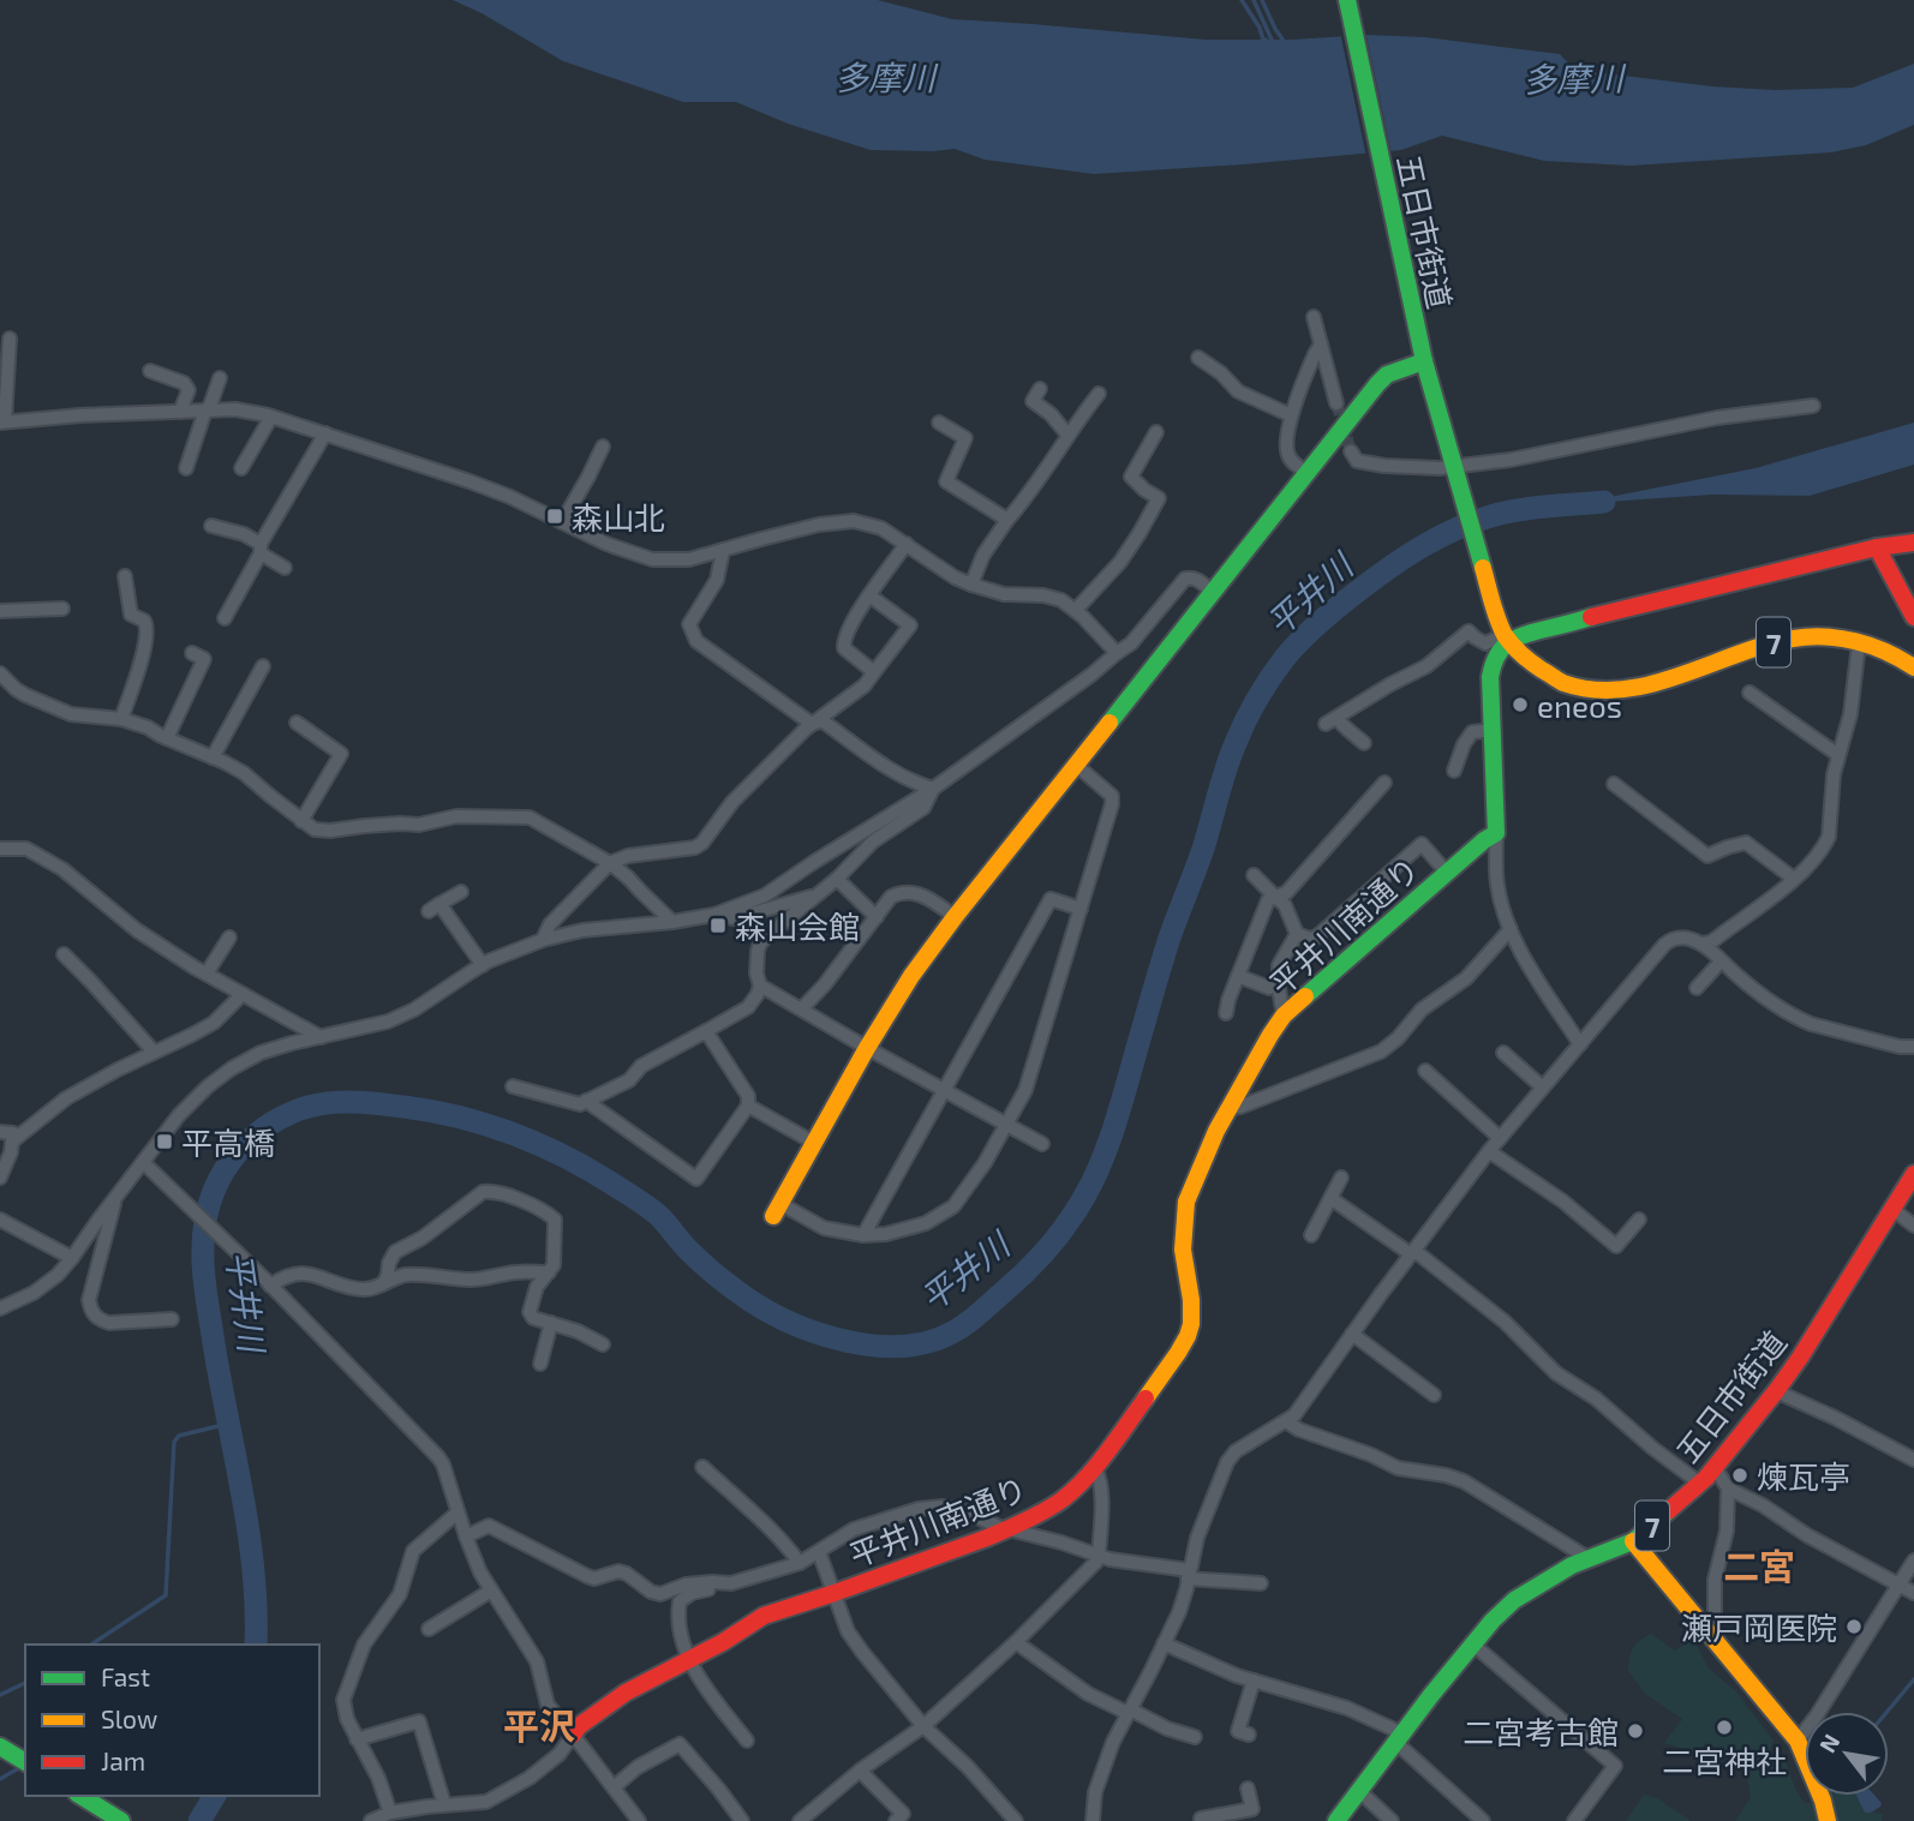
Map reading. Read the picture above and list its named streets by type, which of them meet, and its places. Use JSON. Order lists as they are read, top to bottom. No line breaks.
{"streets":{"street":["五日市街道","7","平井川南通り"]},"crossings":[["五日市街道","7"]],"districts":["二宮","平沢"],"water":["多摩川","平井川"],"places":{"transit":["森山北","森山会館","平高橋"],"other":["eneos","煉瓦亭","瀬戸岡医院","二宮神社","二宮考古館"]},"legend":["Fast","Slow","Jam"],"north":"top left"}
